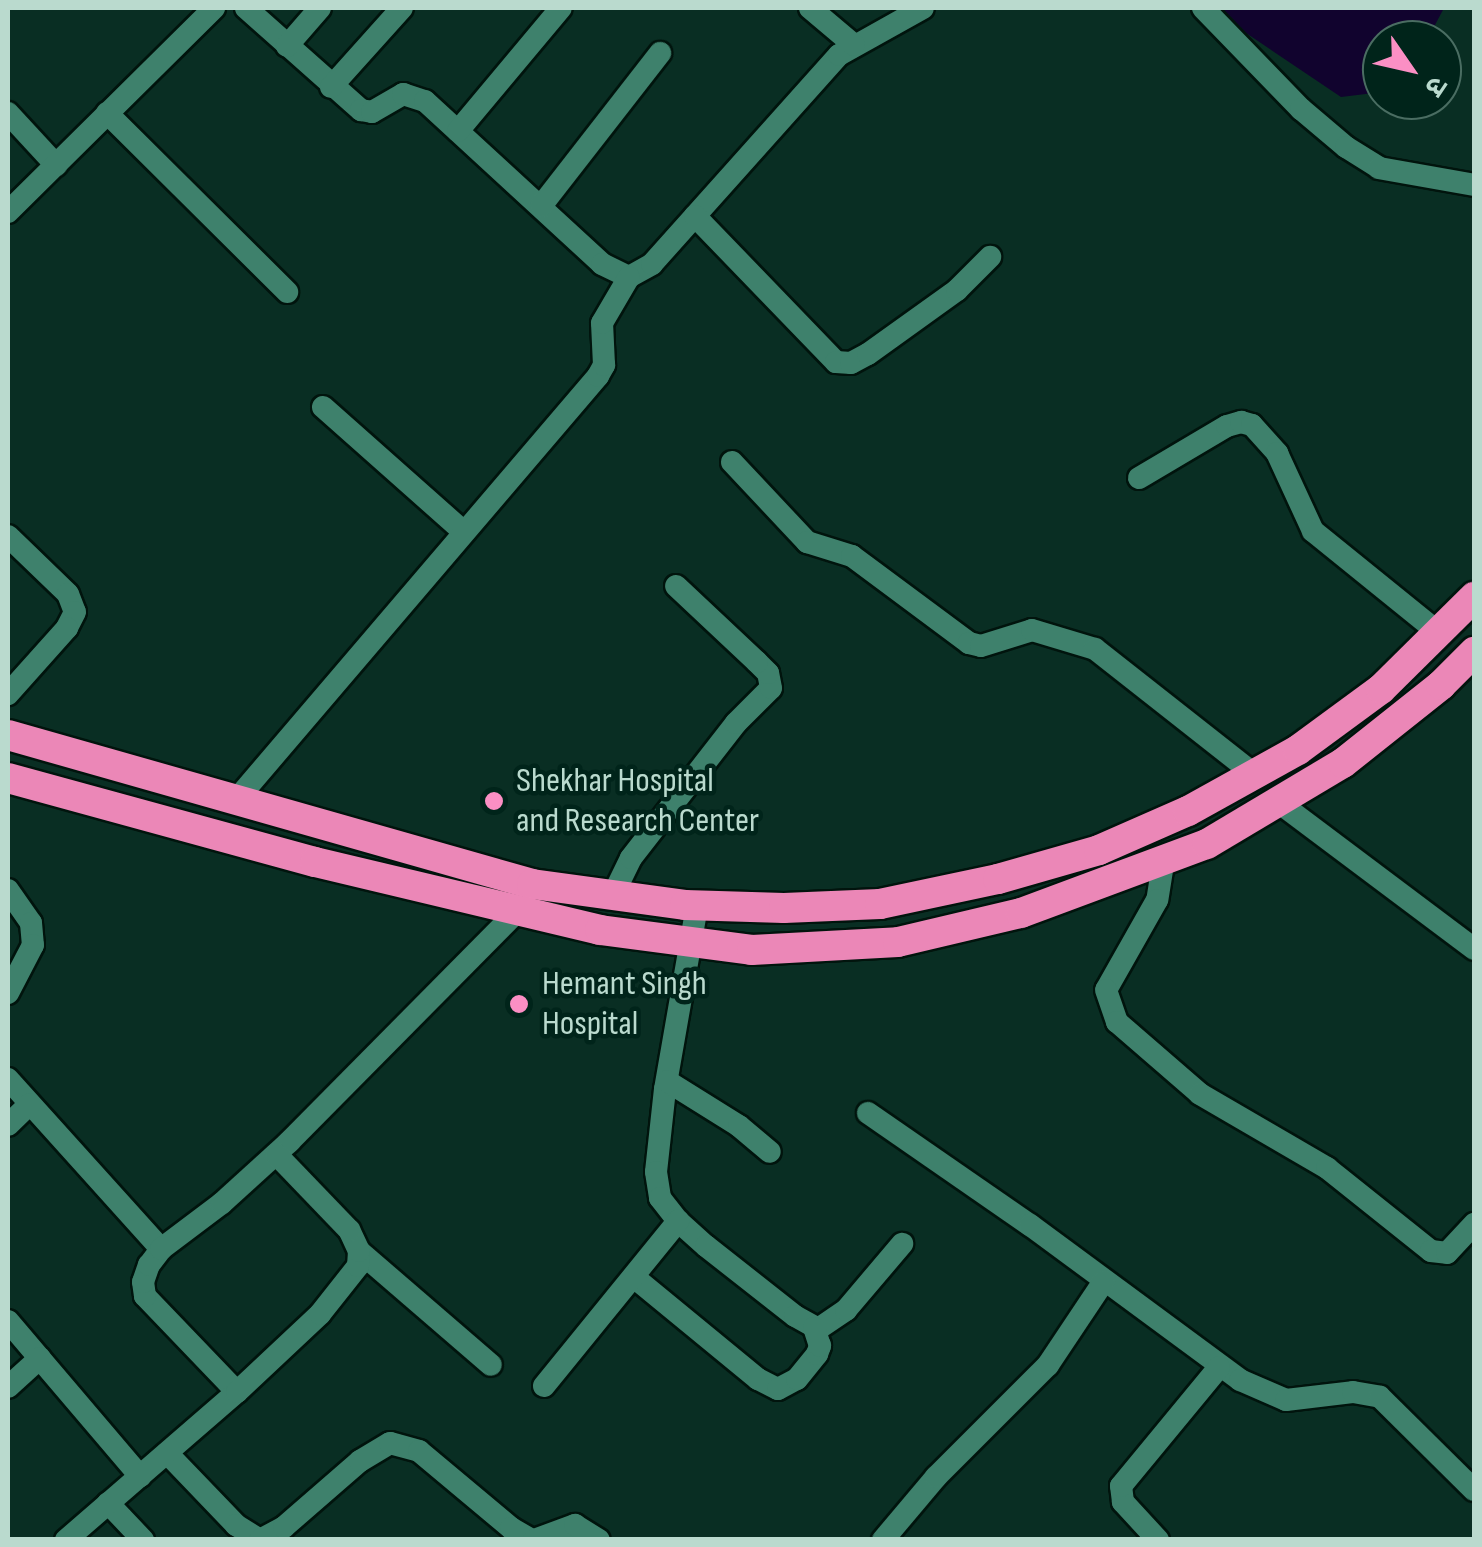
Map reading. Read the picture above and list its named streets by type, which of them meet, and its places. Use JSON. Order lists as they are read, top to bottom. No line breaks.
{"places":["Shekhar Hospital and Research Center","Hemant Singh Hospital"],"north":"bottom right"}
